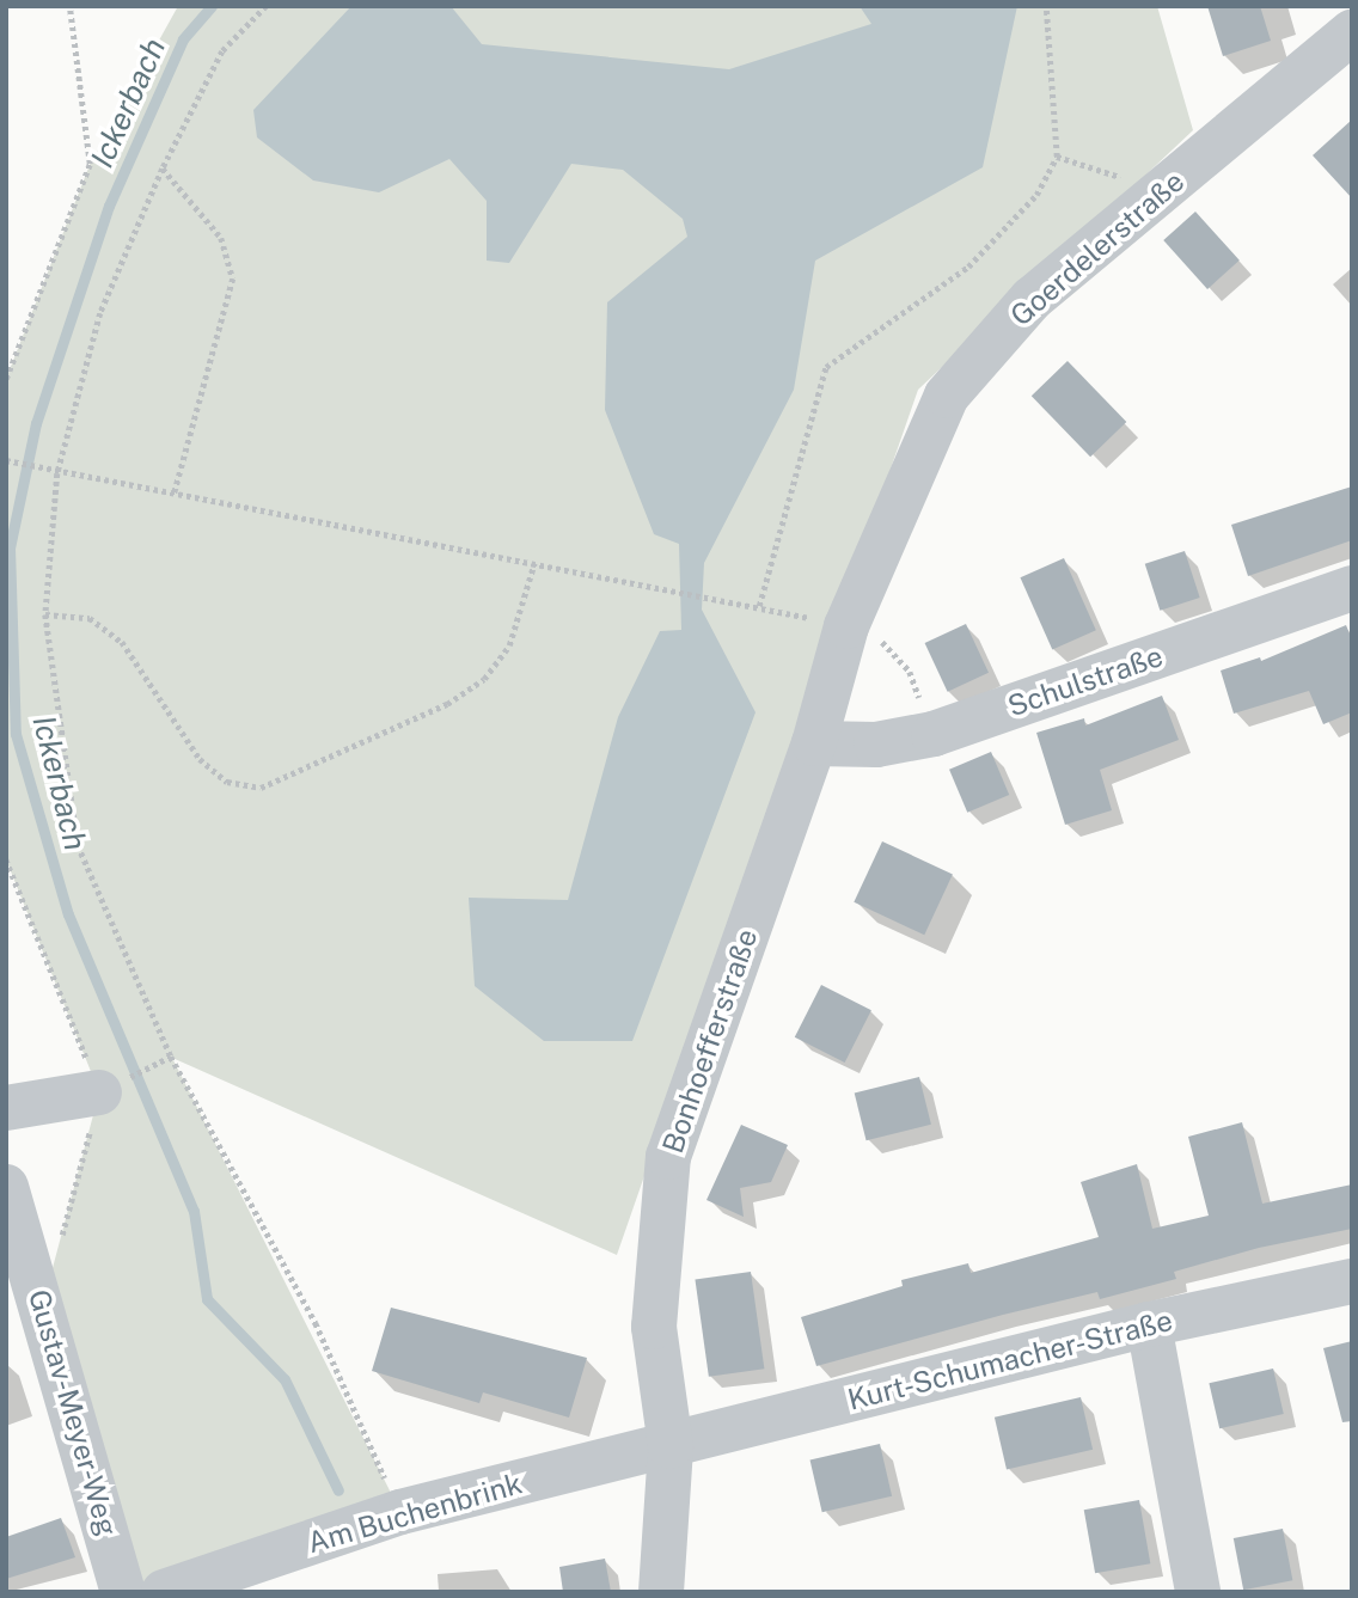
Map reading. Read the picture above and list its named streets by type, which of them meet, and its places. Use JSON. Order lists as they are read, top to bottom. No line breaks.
{"streets":{"street":["Goerdelerstraße","Schulstraße","Bonhoefferstraße","Kurt-Schumacher-Straße","Gustav-Meyer-Weg","Am Buchenbrink"]},"crossings":[["Goerdelerstraße","Schulstraße"],["Goerdelerstraße","Bonhoefferstraße"],["Schulstraße","Bonhoefferstraße"],["Bonhoefferstraße","Kurt-Schumacher-Straße"],["Bonhoefferstraße","Am Buchenbrink"],["Kurt-Schumacher-Straße","Am Buchenbrink"]],"water":["Ickerbach"]}
